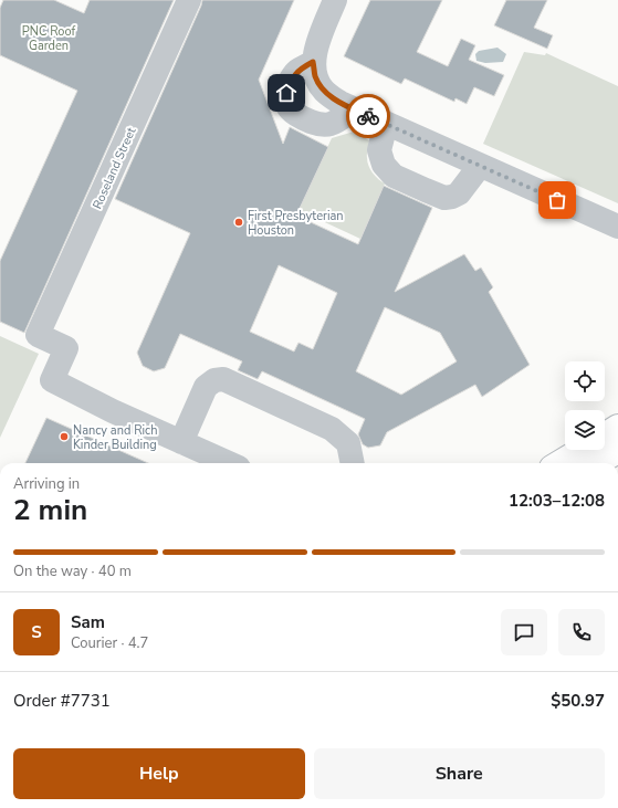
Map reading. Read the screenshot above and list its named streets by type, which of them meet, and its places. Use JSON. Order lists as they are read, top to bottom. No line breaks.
{"streets":{"street":["Roseland Street"]},"parks":["PNC Roof Garden"],"places":["First Presbyterian Houston","Nancy and Rich Kinder Building"],"page":{"heading":["2 min","Arriving in","12:03–12:08"],"panel":["Sam","Courier · 4.7","Order #7731","$50.97"],"bar":"On the way · 40 m","round":"S","buttons":["Help","Share"]}}
